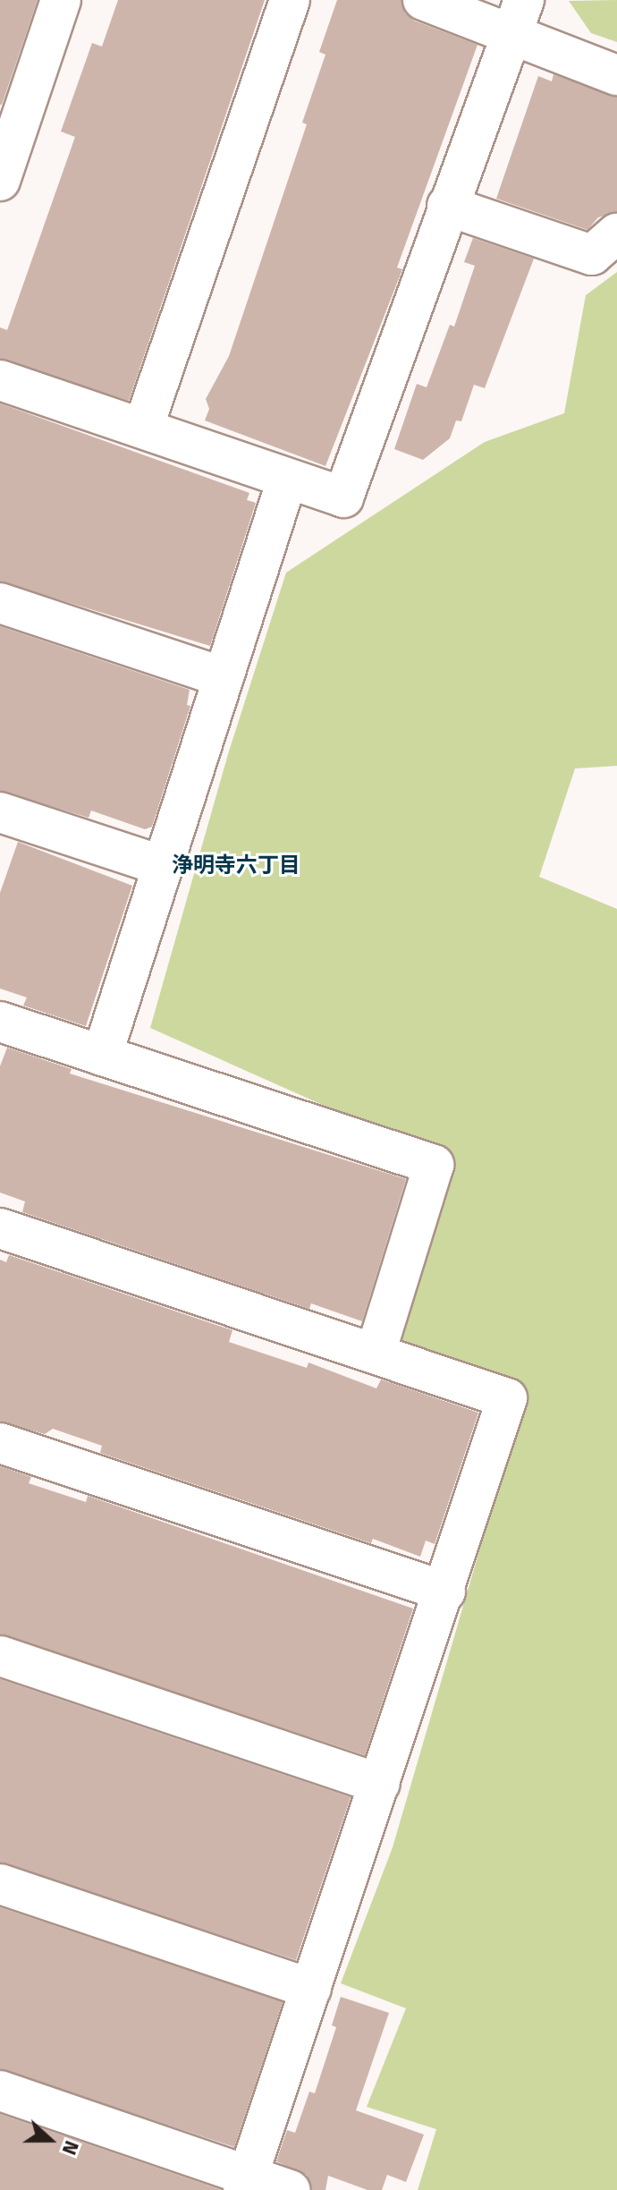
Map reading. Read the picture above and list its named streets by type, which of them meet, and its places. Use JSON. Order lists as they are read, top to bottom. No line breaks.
{"districts":["浄明寺六丁目"],"north":"right"}
